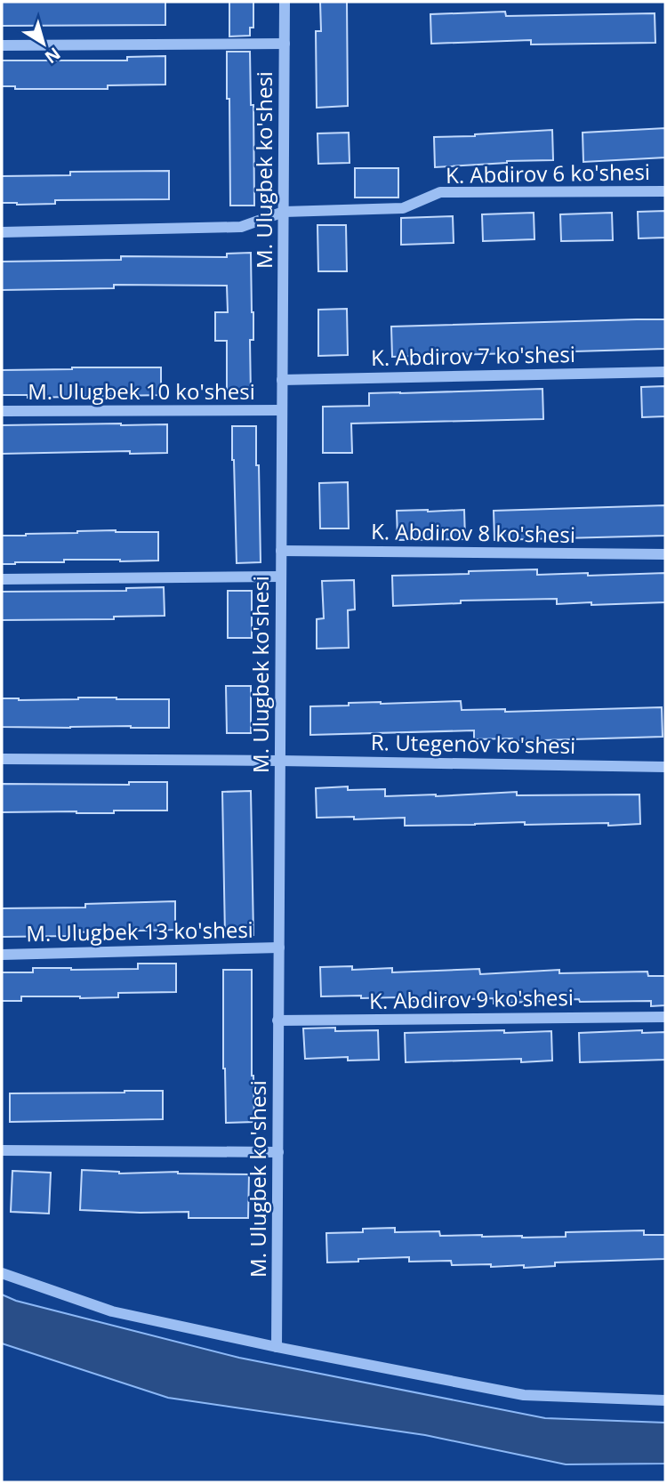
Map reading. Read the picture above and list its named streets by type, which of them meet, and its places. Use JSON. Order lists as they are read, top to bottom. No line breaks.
{"streets":{"street":["M. Ulugbek ko'shesi","K. Abdirov 6 ko'shesi","K. Abdirov 7 ko'shesi","M. Ulugbek 10 ko'shesi","K. Abdirov 8 ko'shesi","R. Utegenov ko'shesi","M. Ulugbek 13 ko'shesi","K. Abdirov 9 ko'shesi"]},"crossings":[["M. Ulugbek ko'shesi","K. Abdirov 6 ko'shesi"],["M. Ulugbek ko'shesi","K. Abdirov 7 ko'shesi"],["M. Ulugbek ko'shesi","M. Ulugbek 10 ko'shesi"],["M. Ulugbek ko'shesi","K. Abdirov 8 ko'shesi"],["M. Ulugbek ko'shesi","R. Utegenov ko'shesi"],["M. Ulugbek ko'shesi","M. Ulugbek 13 ko'shesi"],["M. Ulugbek ko'shesi","K. Abdirov 9 ko'shesi"]],"north":"bottom right"}
